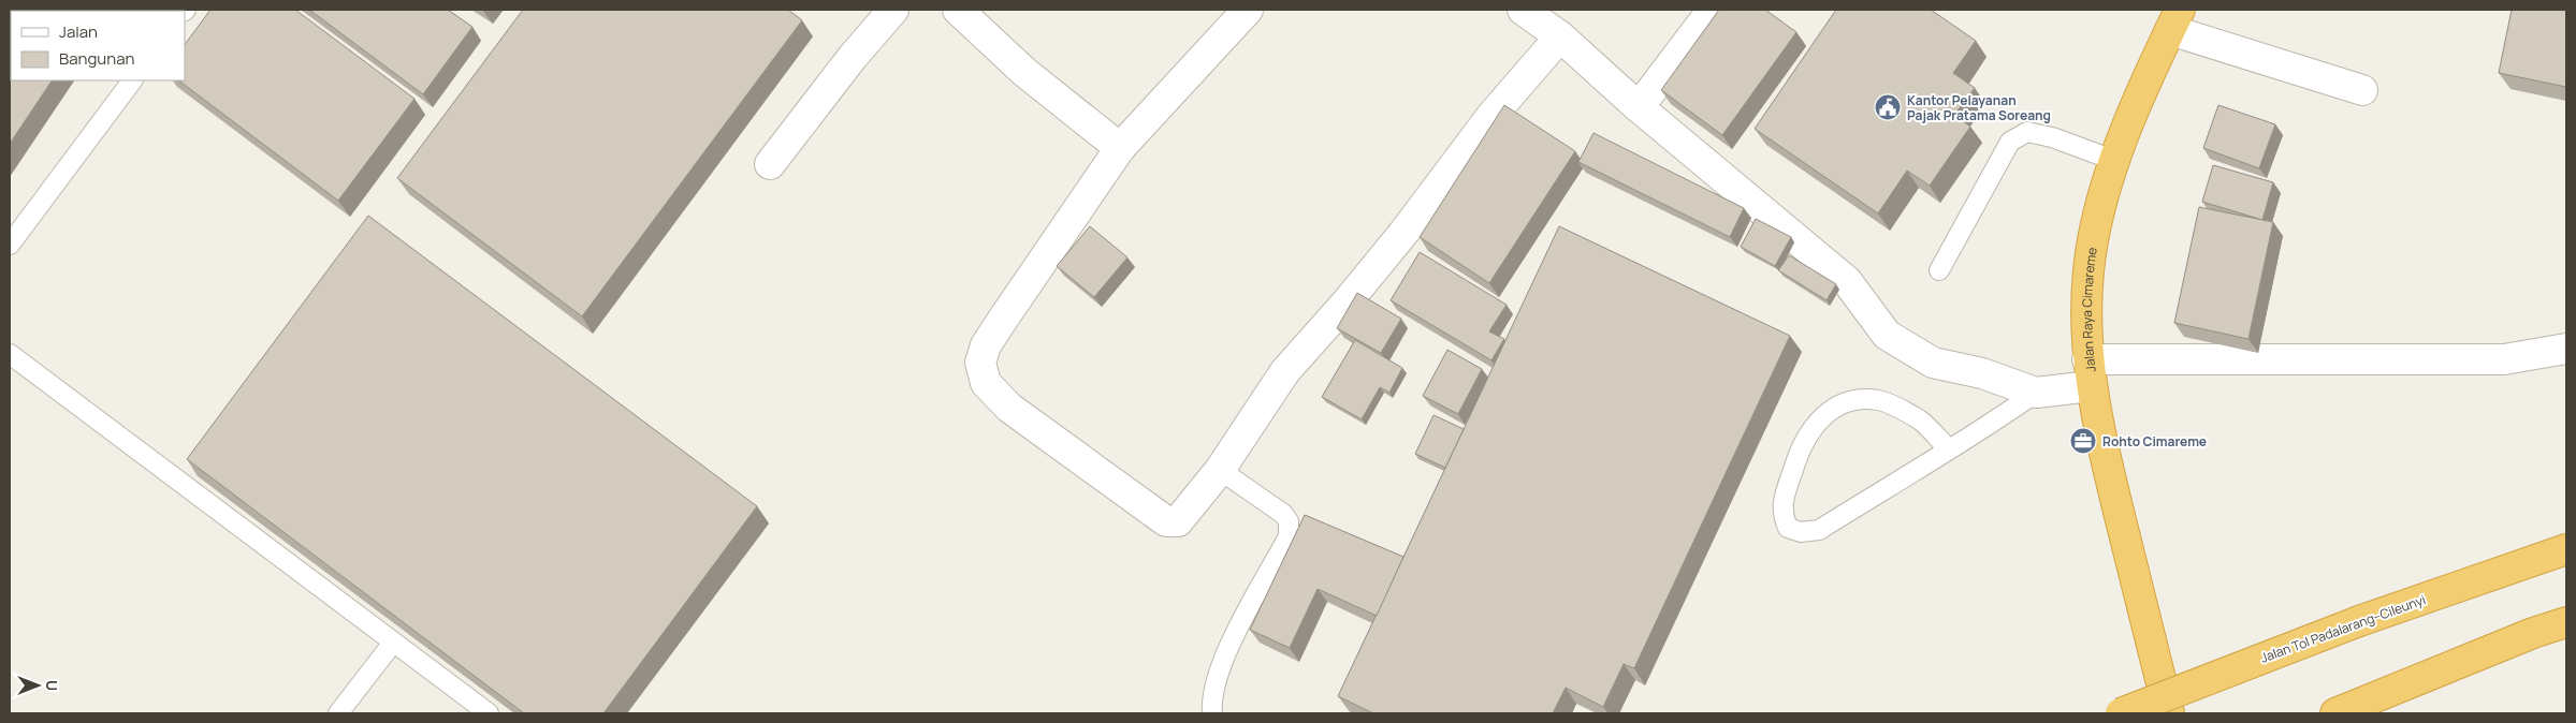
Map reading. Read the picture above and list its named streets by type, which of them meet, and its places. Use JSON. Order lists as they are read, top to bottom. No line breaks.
{"streets":{"highway":["Jalan Raya Cimareme","Jalan Tol Padalarang–Cileunyi"]},"places":{"public building":["Kantor Pelayanan Pajak Pratama Soreang"],"office":["Rohto Cimareme"]},"legend":["Jalan","Bangunan"],"north":"right"}
